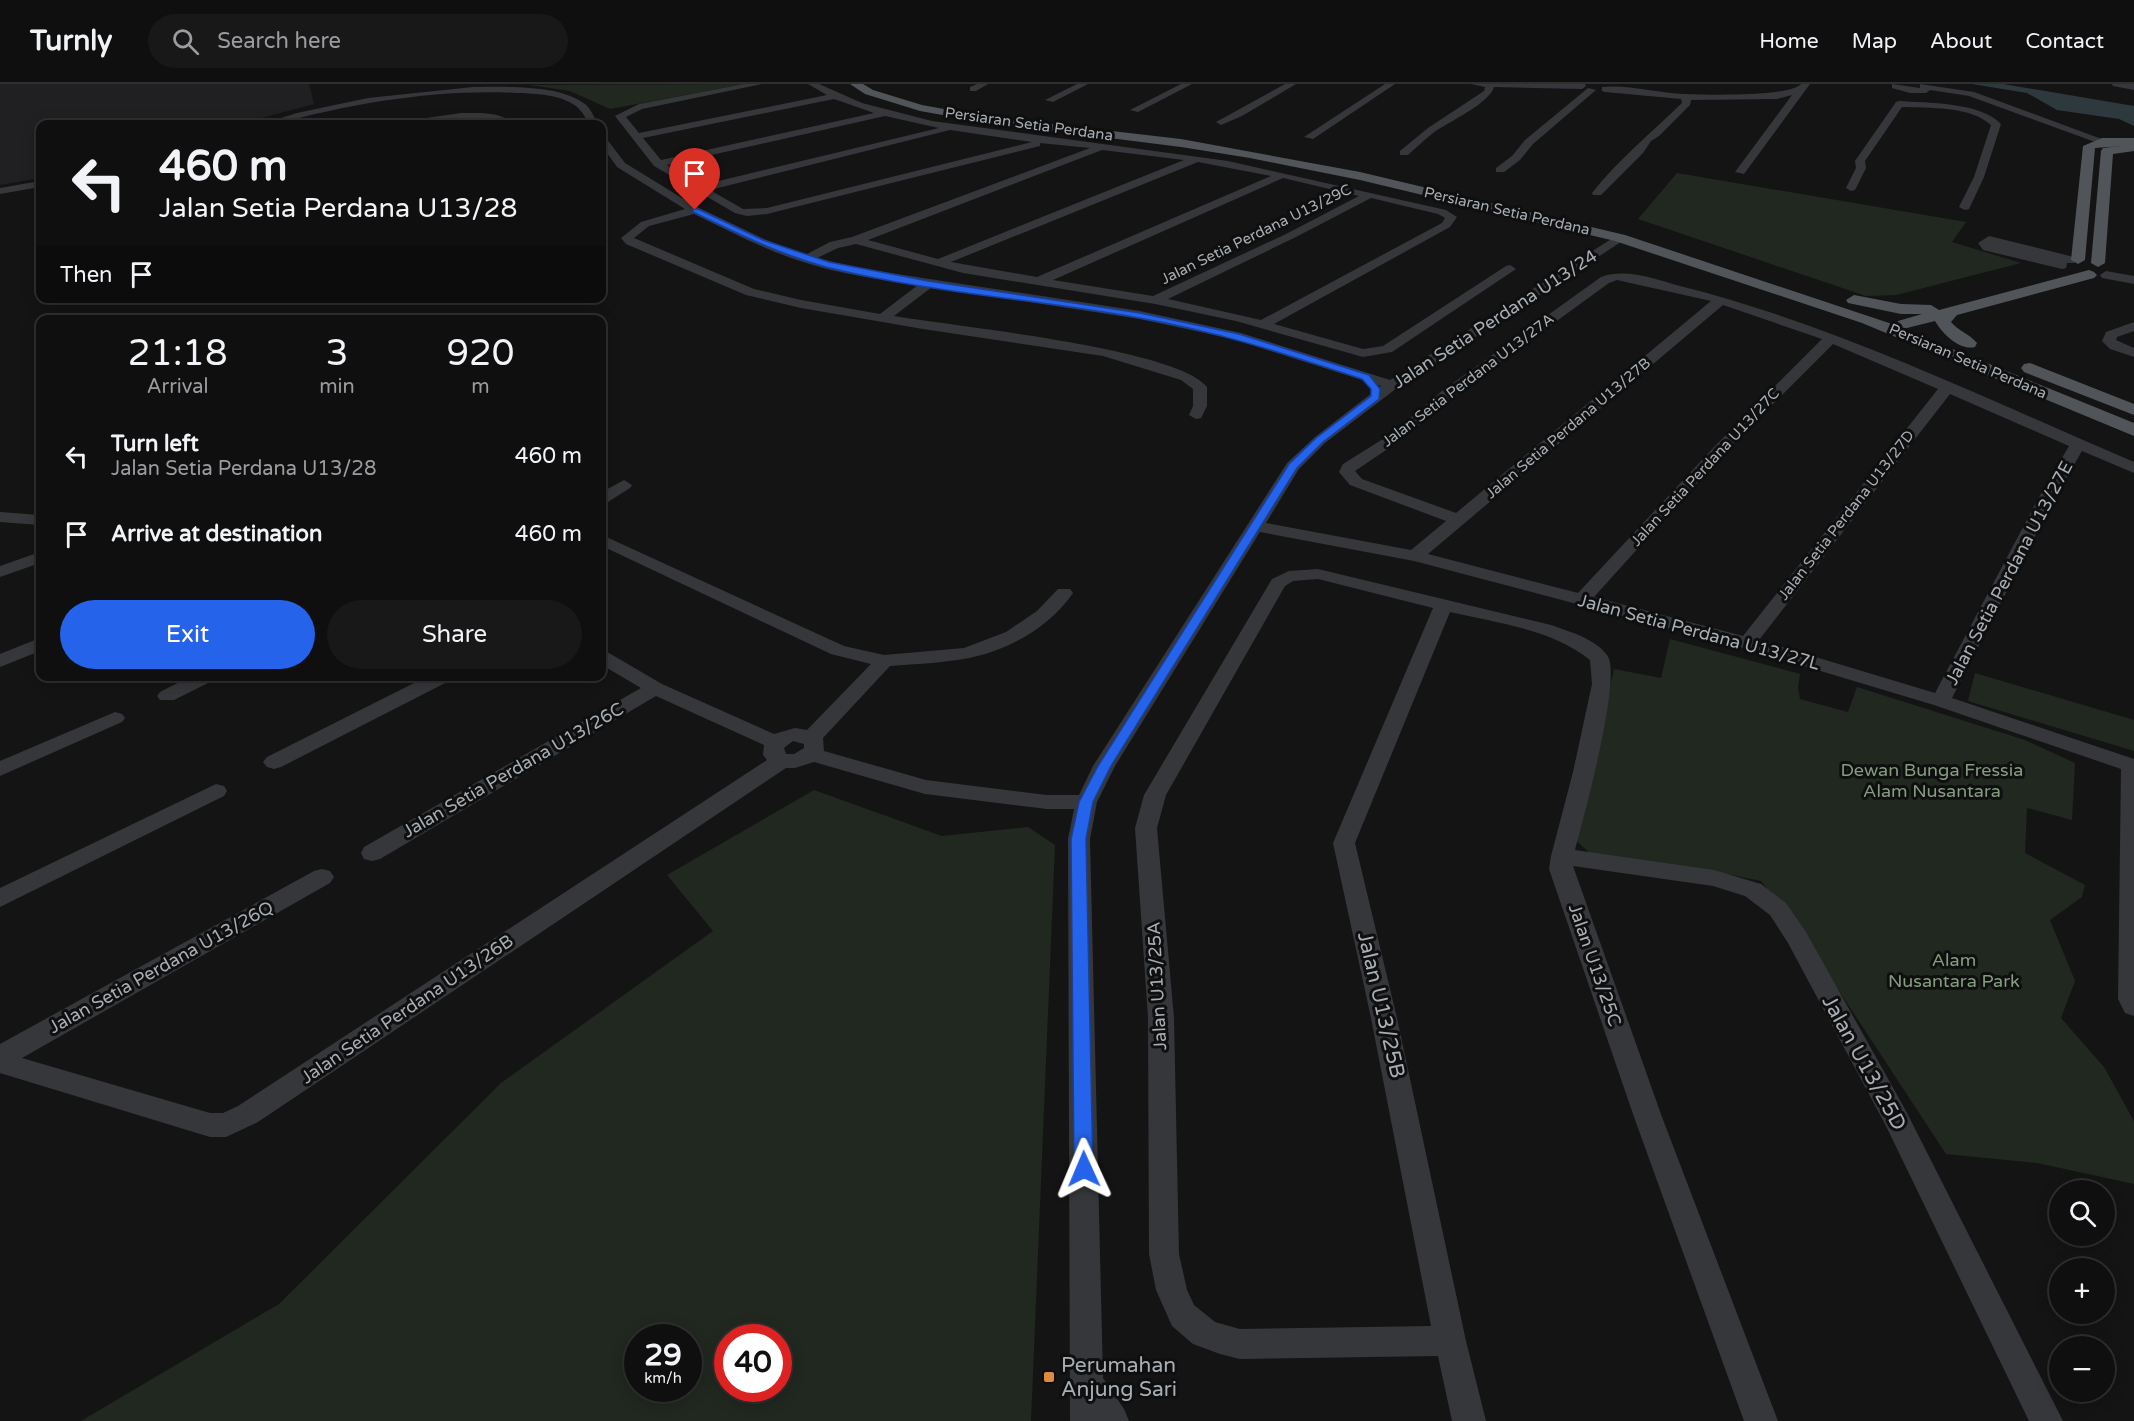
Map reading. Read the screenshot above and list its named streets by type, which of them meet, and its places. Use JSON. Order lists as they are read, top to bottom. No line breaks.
{"streets":{"main road":["Persiaran Setia Perdana"],"street":["Jalan Setia Perdana U13/29C","Jalan Setia Perdana U13/24","Jalan Setia Perdana U13/27A","Jalan Setia Perdana U13/27B","Jalan Setia Perdana U13/27C","Jalan Setia Perdana U13/27D","Jalan Setia Perdana U13/27E","Jalan Setia Perdana U13/27L","Jalan Setia Perdana U13/26C","Jalan U13/25C","Jalan Setia Perdana U13/26Q","Jalan U13/25A","Jalan U13/25B","Jalan Setia Perdana U13/26B","Jalan U13/25D"]},"crossings":[["Persiaran Setia Perdana","Jalan Setia Perdana U13/24"],["Jalan Setia Perdana U13/24","Jalan Setia Perdana U13/27L"],["Jalan Setia Perdana U13/27A","Jalan Setia Perdana U13/27B"],["Jalan Setia Perdana U13/27B","Jalan Setia Perdana U13/27L"],["Jalan Setia Perdana U13/27C","Jalan Setia Perdana U13/27L"],["Jalan Setia Perdana U13/27D","Jalan Setia Perdana U13/27L"],["Jalan Setia Perdana U13/27E","Jalan Setia Perdana U13/27L"],["Jalan U13/25C","Jalan U13/25A"],["Jalan U13/25C","Jalan U13/25B"],["Jalan U13/25C","Jalan U13/25D"],["Jalan Setia Perdana U13/26Q","Jalan Setia Perdana U13/26B"],["Jalan U13/25A","Jalan U13/25B"]],"parks":["Dewan Bunga Fressia Alam Nusantara","Alam Nusantara Park"],"places":{"transit":["Perumahan Anjung Sari"]},"page":{"header":"Turnly","search":"Search here","nav":["Home","Map","About","Contact"],"turn":["460 m","Jalan Setia Perdana U13/28"],"then":"Then","eta":["21:18","Arrival","3","min","920","m"],"list":[{"name":"Turn left","note":"Jalan Setia Perdana U13/28","value":"460 m"},{"name":"Arrive at destination","value":"460 m"}],"buttons":["Exit","Share"],"map_buttons":["+","−"],"speed":"29 km/h","limit":"40"}}
